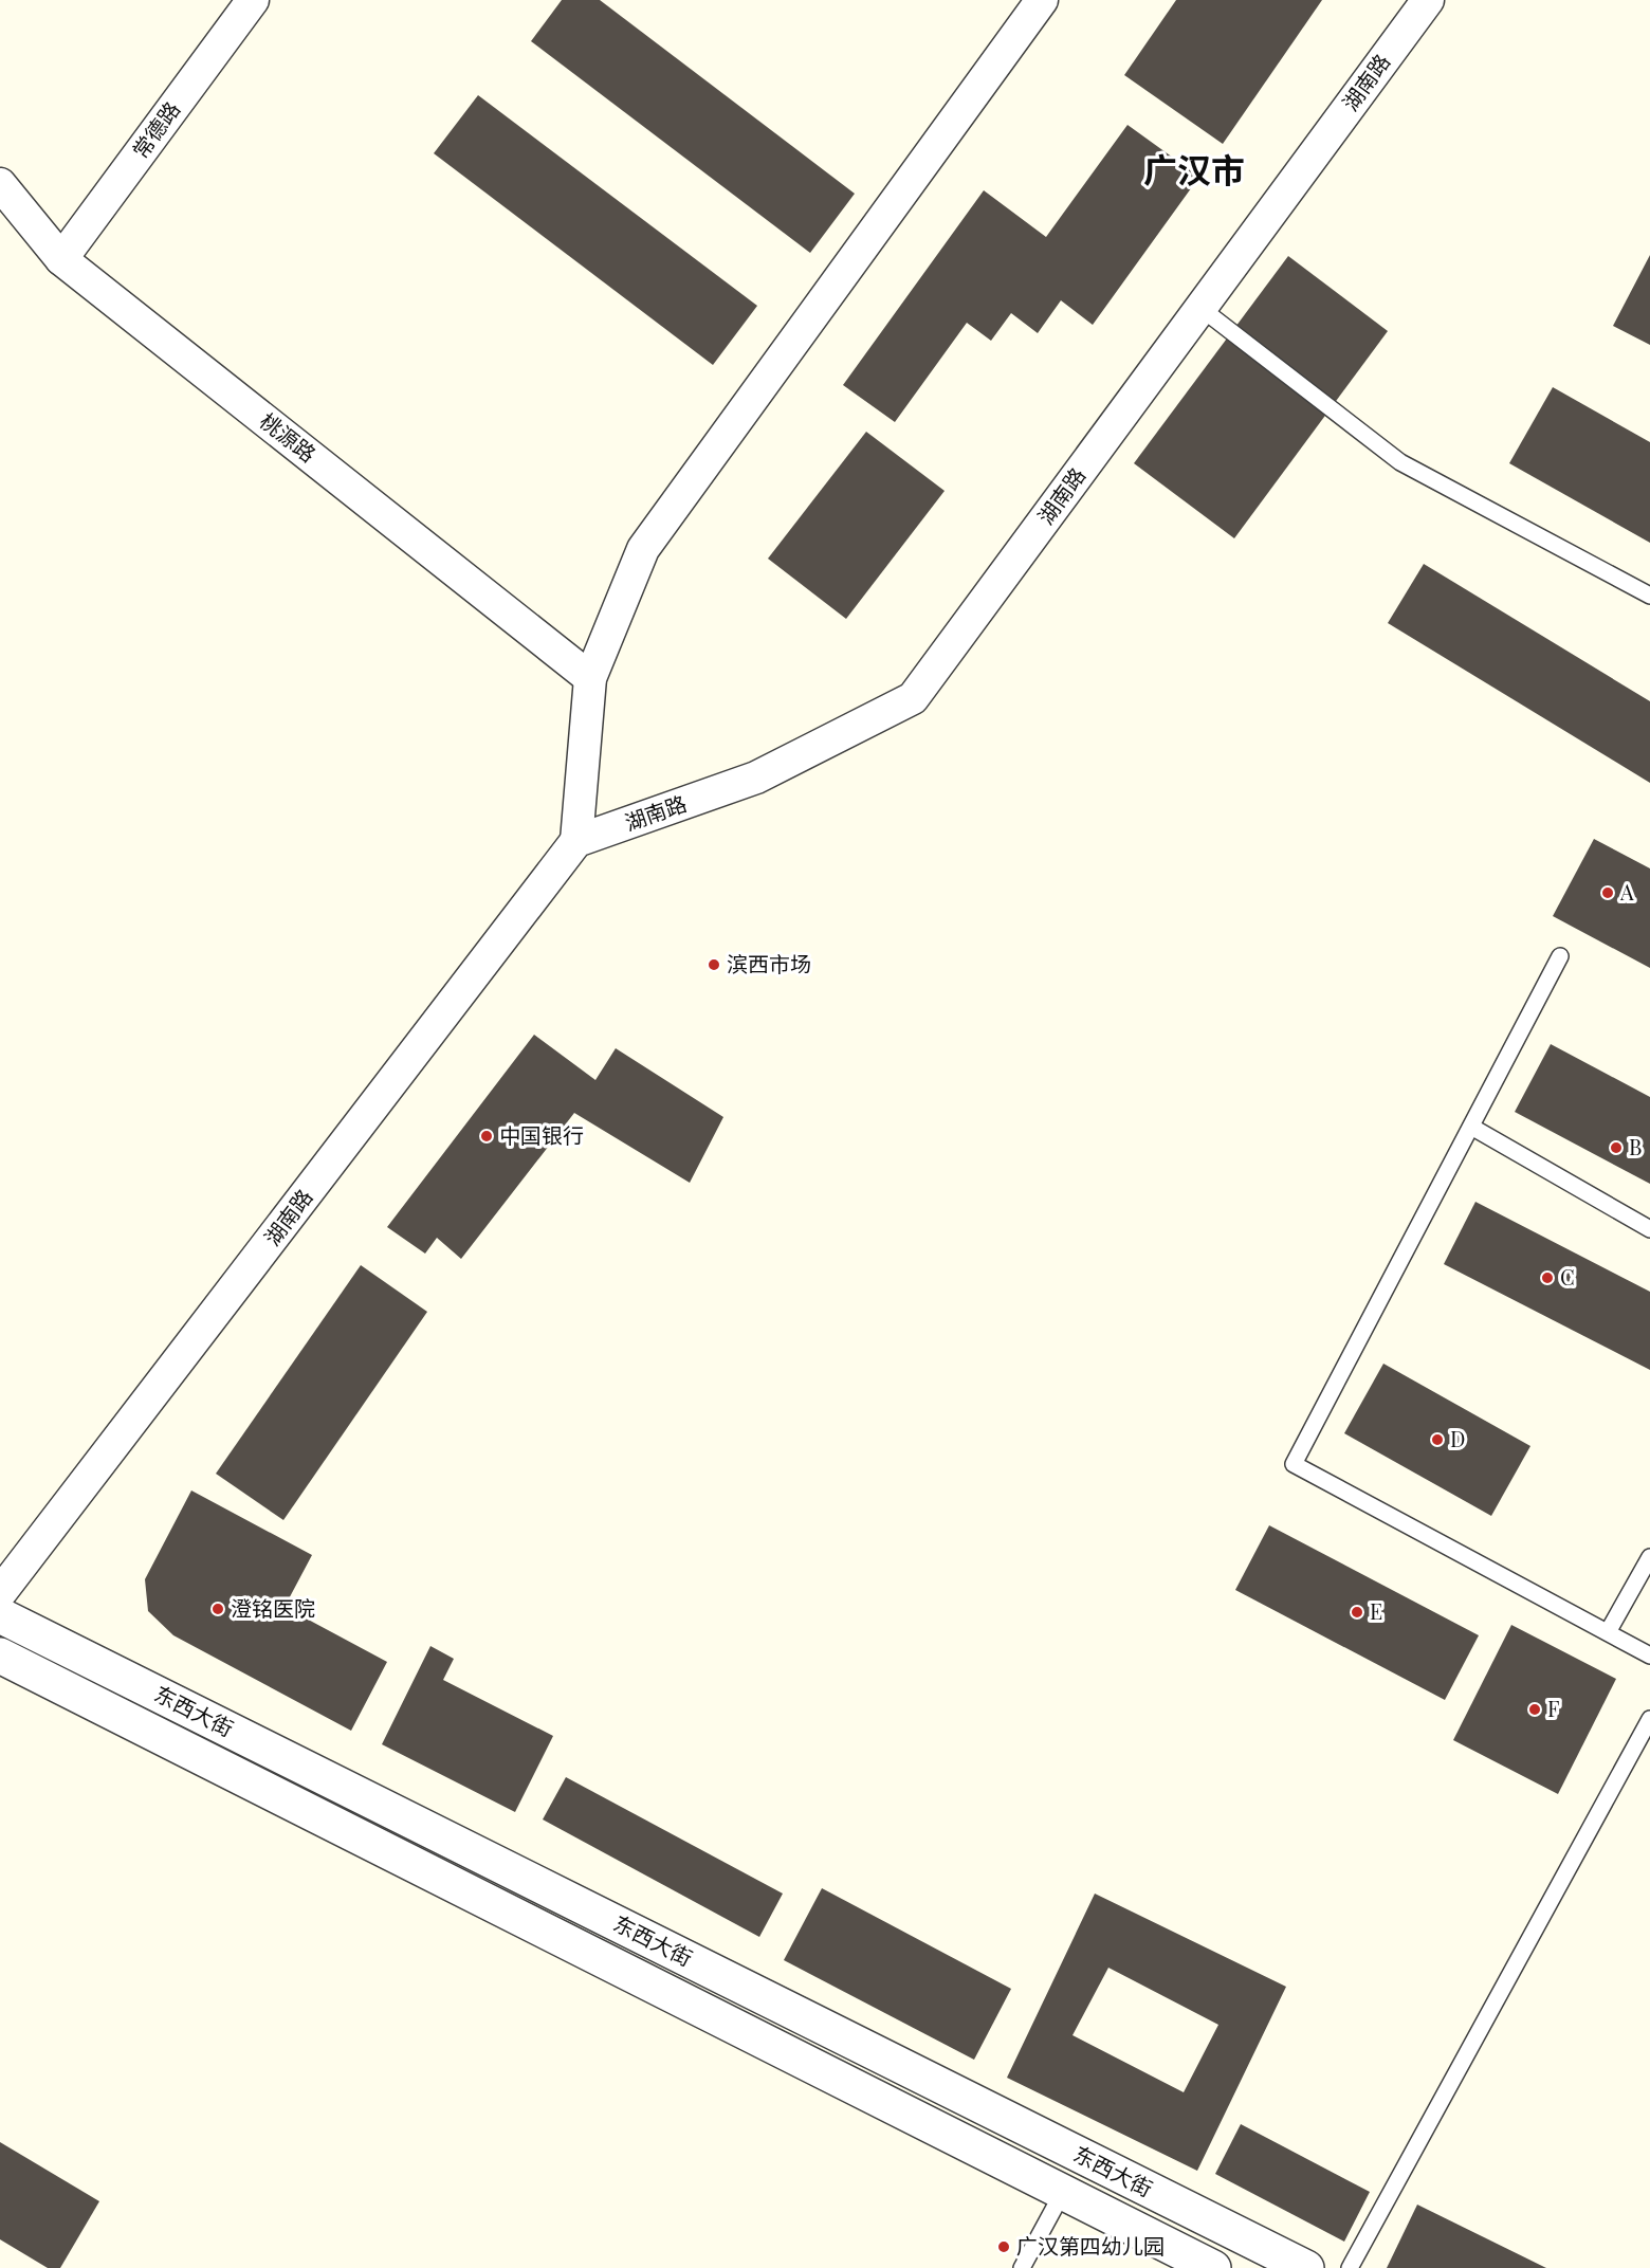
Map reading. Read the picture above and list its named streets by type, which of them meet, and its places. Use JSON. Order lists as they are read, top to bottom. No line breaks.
{"streets":{"street":["湖南路","常德路","桃源路","东西大街"]},"crossings":[["常德路","桃源路"]],"districts":["广汉市"],"places":["A","滨西市场","中国银行","B","C","D","澄铭医院","E","F","广汉第四幼儿园"]}
